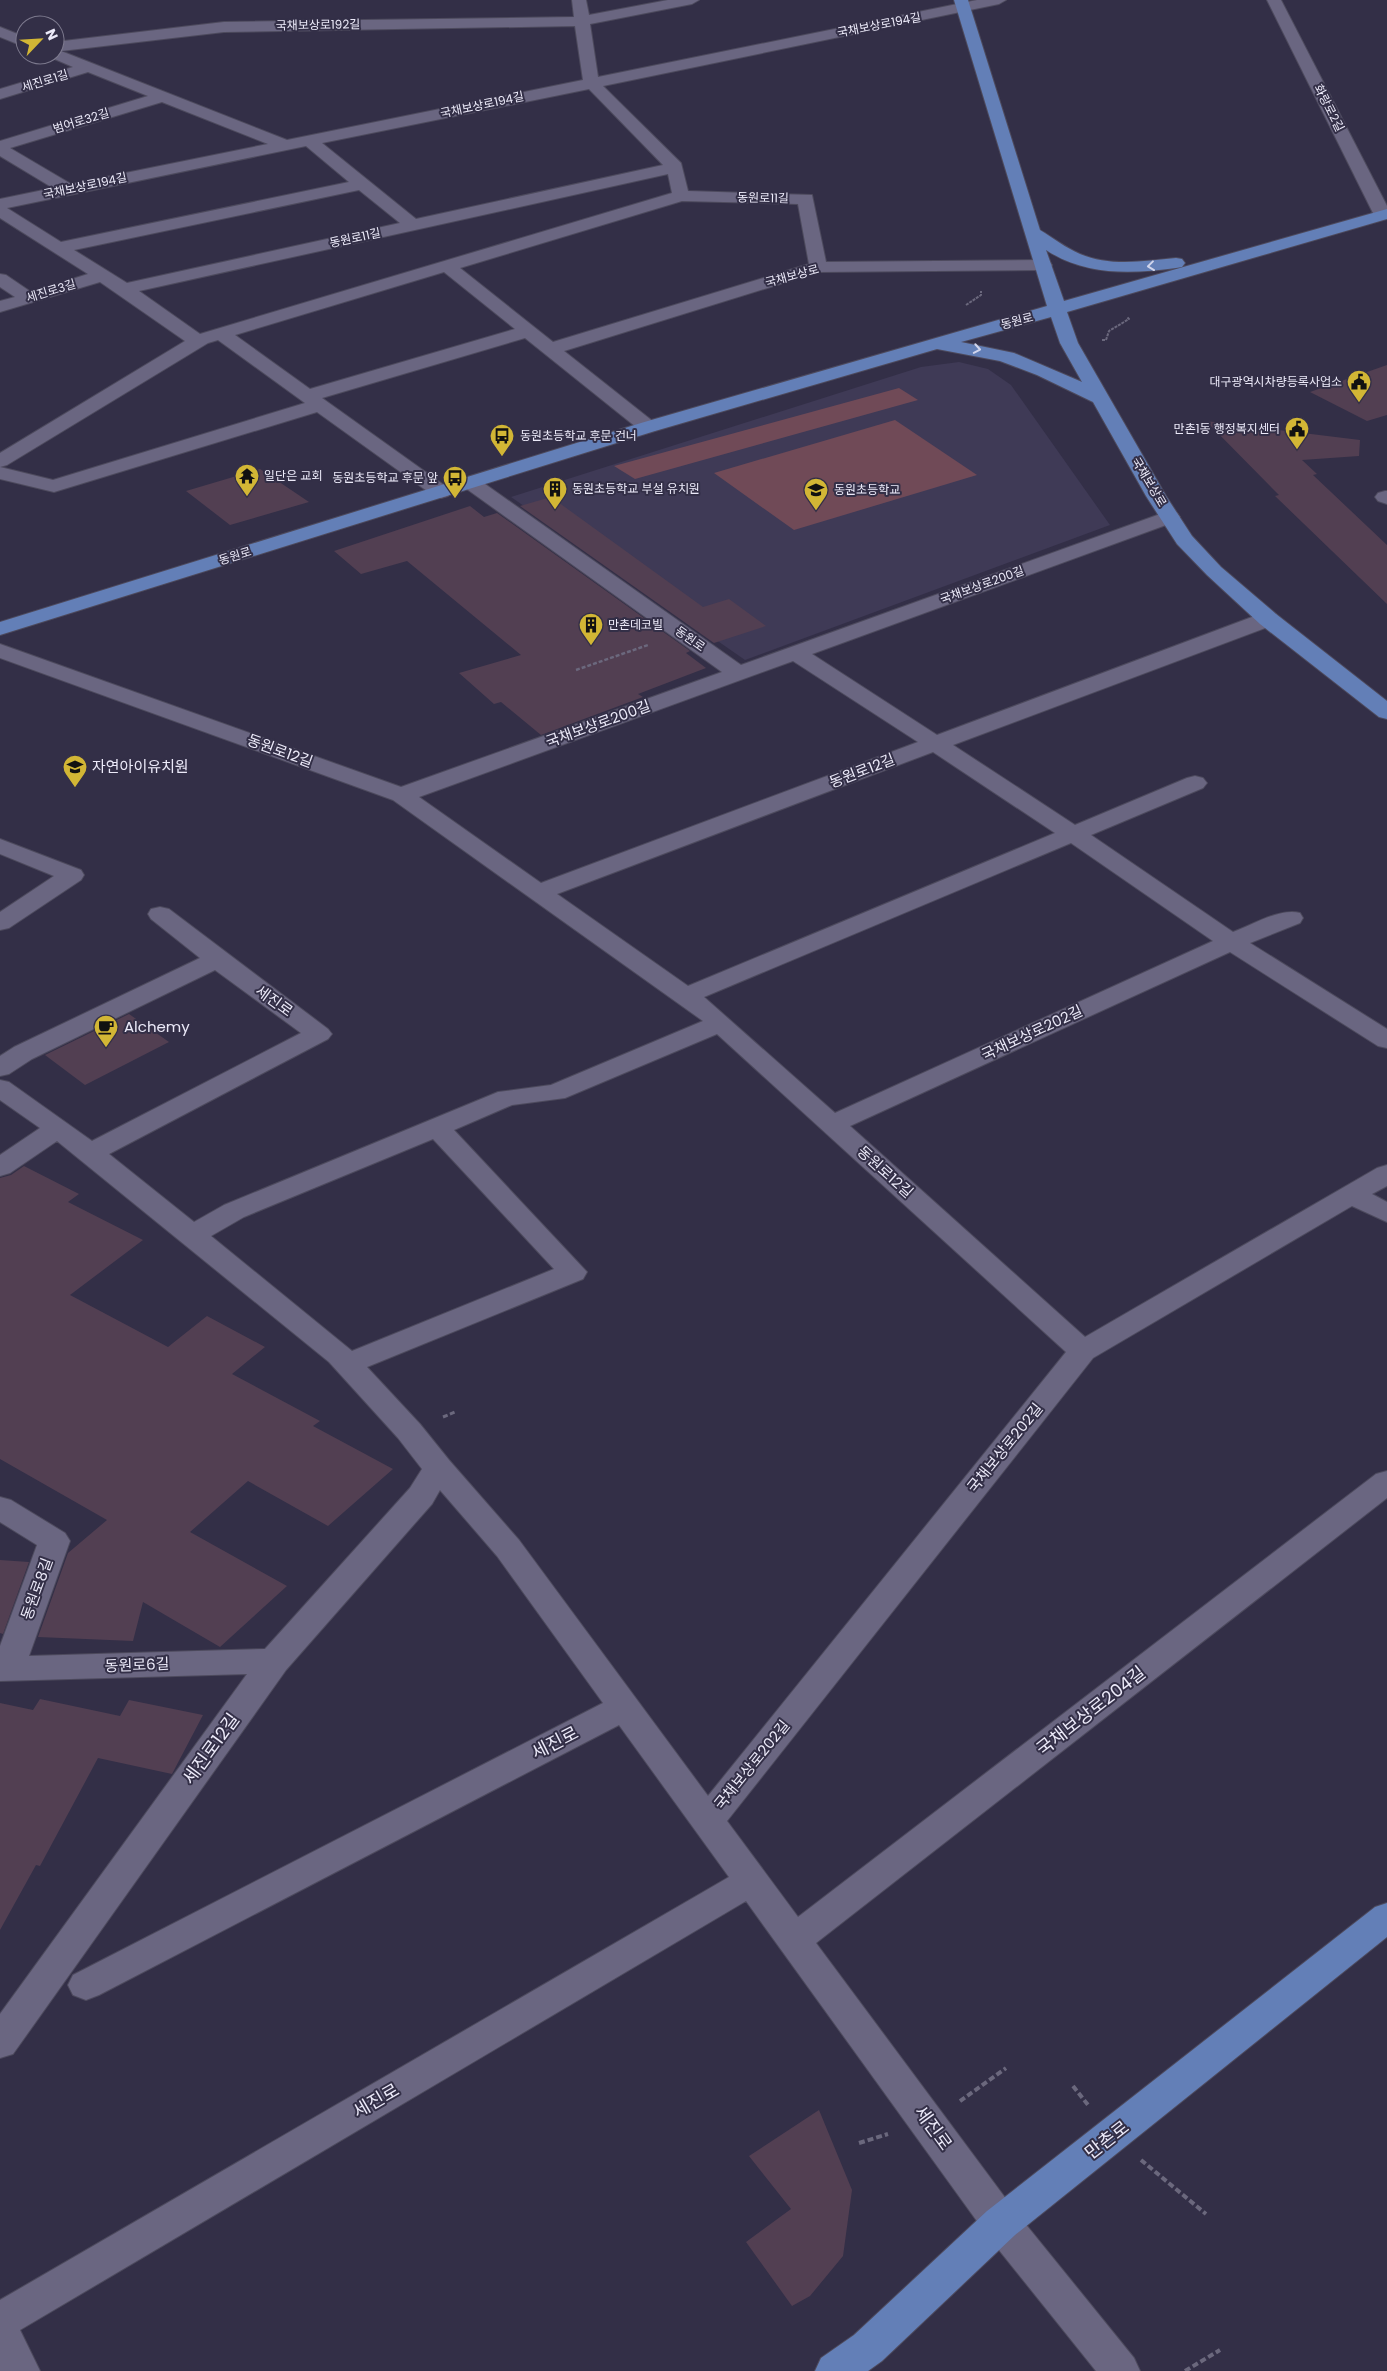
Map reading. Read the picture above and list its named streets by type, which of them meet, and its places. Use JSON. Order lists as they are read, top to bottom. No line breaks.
{"streets":{"main road":["국채보상로","동원로","만촌로"],"street":["국채보상로192길","국채보상로194길","세진로1길","화랑로2길","범어로32길","동원로11길","세진로3길","국채보상로200길","동원로12길","세진로","국채보상로202길","동원로8길","동원로6길","국채보상로204길","세진로12길"]},"crossings":[["국채보상로194길","국채보상로"],["화랑로2길","동원로"],["동원로11길","국채보상로"],["국채보상로","동원로"],["국채보상로","국채보상로200길"],["동원로","국채보상로200길"],["국채보상로200길","동원로12길"],["동원로12길","국채보상로202길"],["세진로","국채보상로202길"],["세진로","국채보상로204길"],["세진로","세진로12길"],["세진로","만촌로"],["동원로8길","동원로6길"],["동원로6길","세진로12길"]],"places":{"public building":["대구광역시차량등록사업소","만촌1동 행정복지센터"],"bus stop":["동원초등학교 후문 건너","동원초등학교 후문 앞"],"temple":["일단은 교회"],"building":["동원초등학교 부설 유치원","만촌데코빌"],"school or university":["동원초등학교","자연아이유치원"],"cafe":["Alchemy"]},"north":"top right"}
